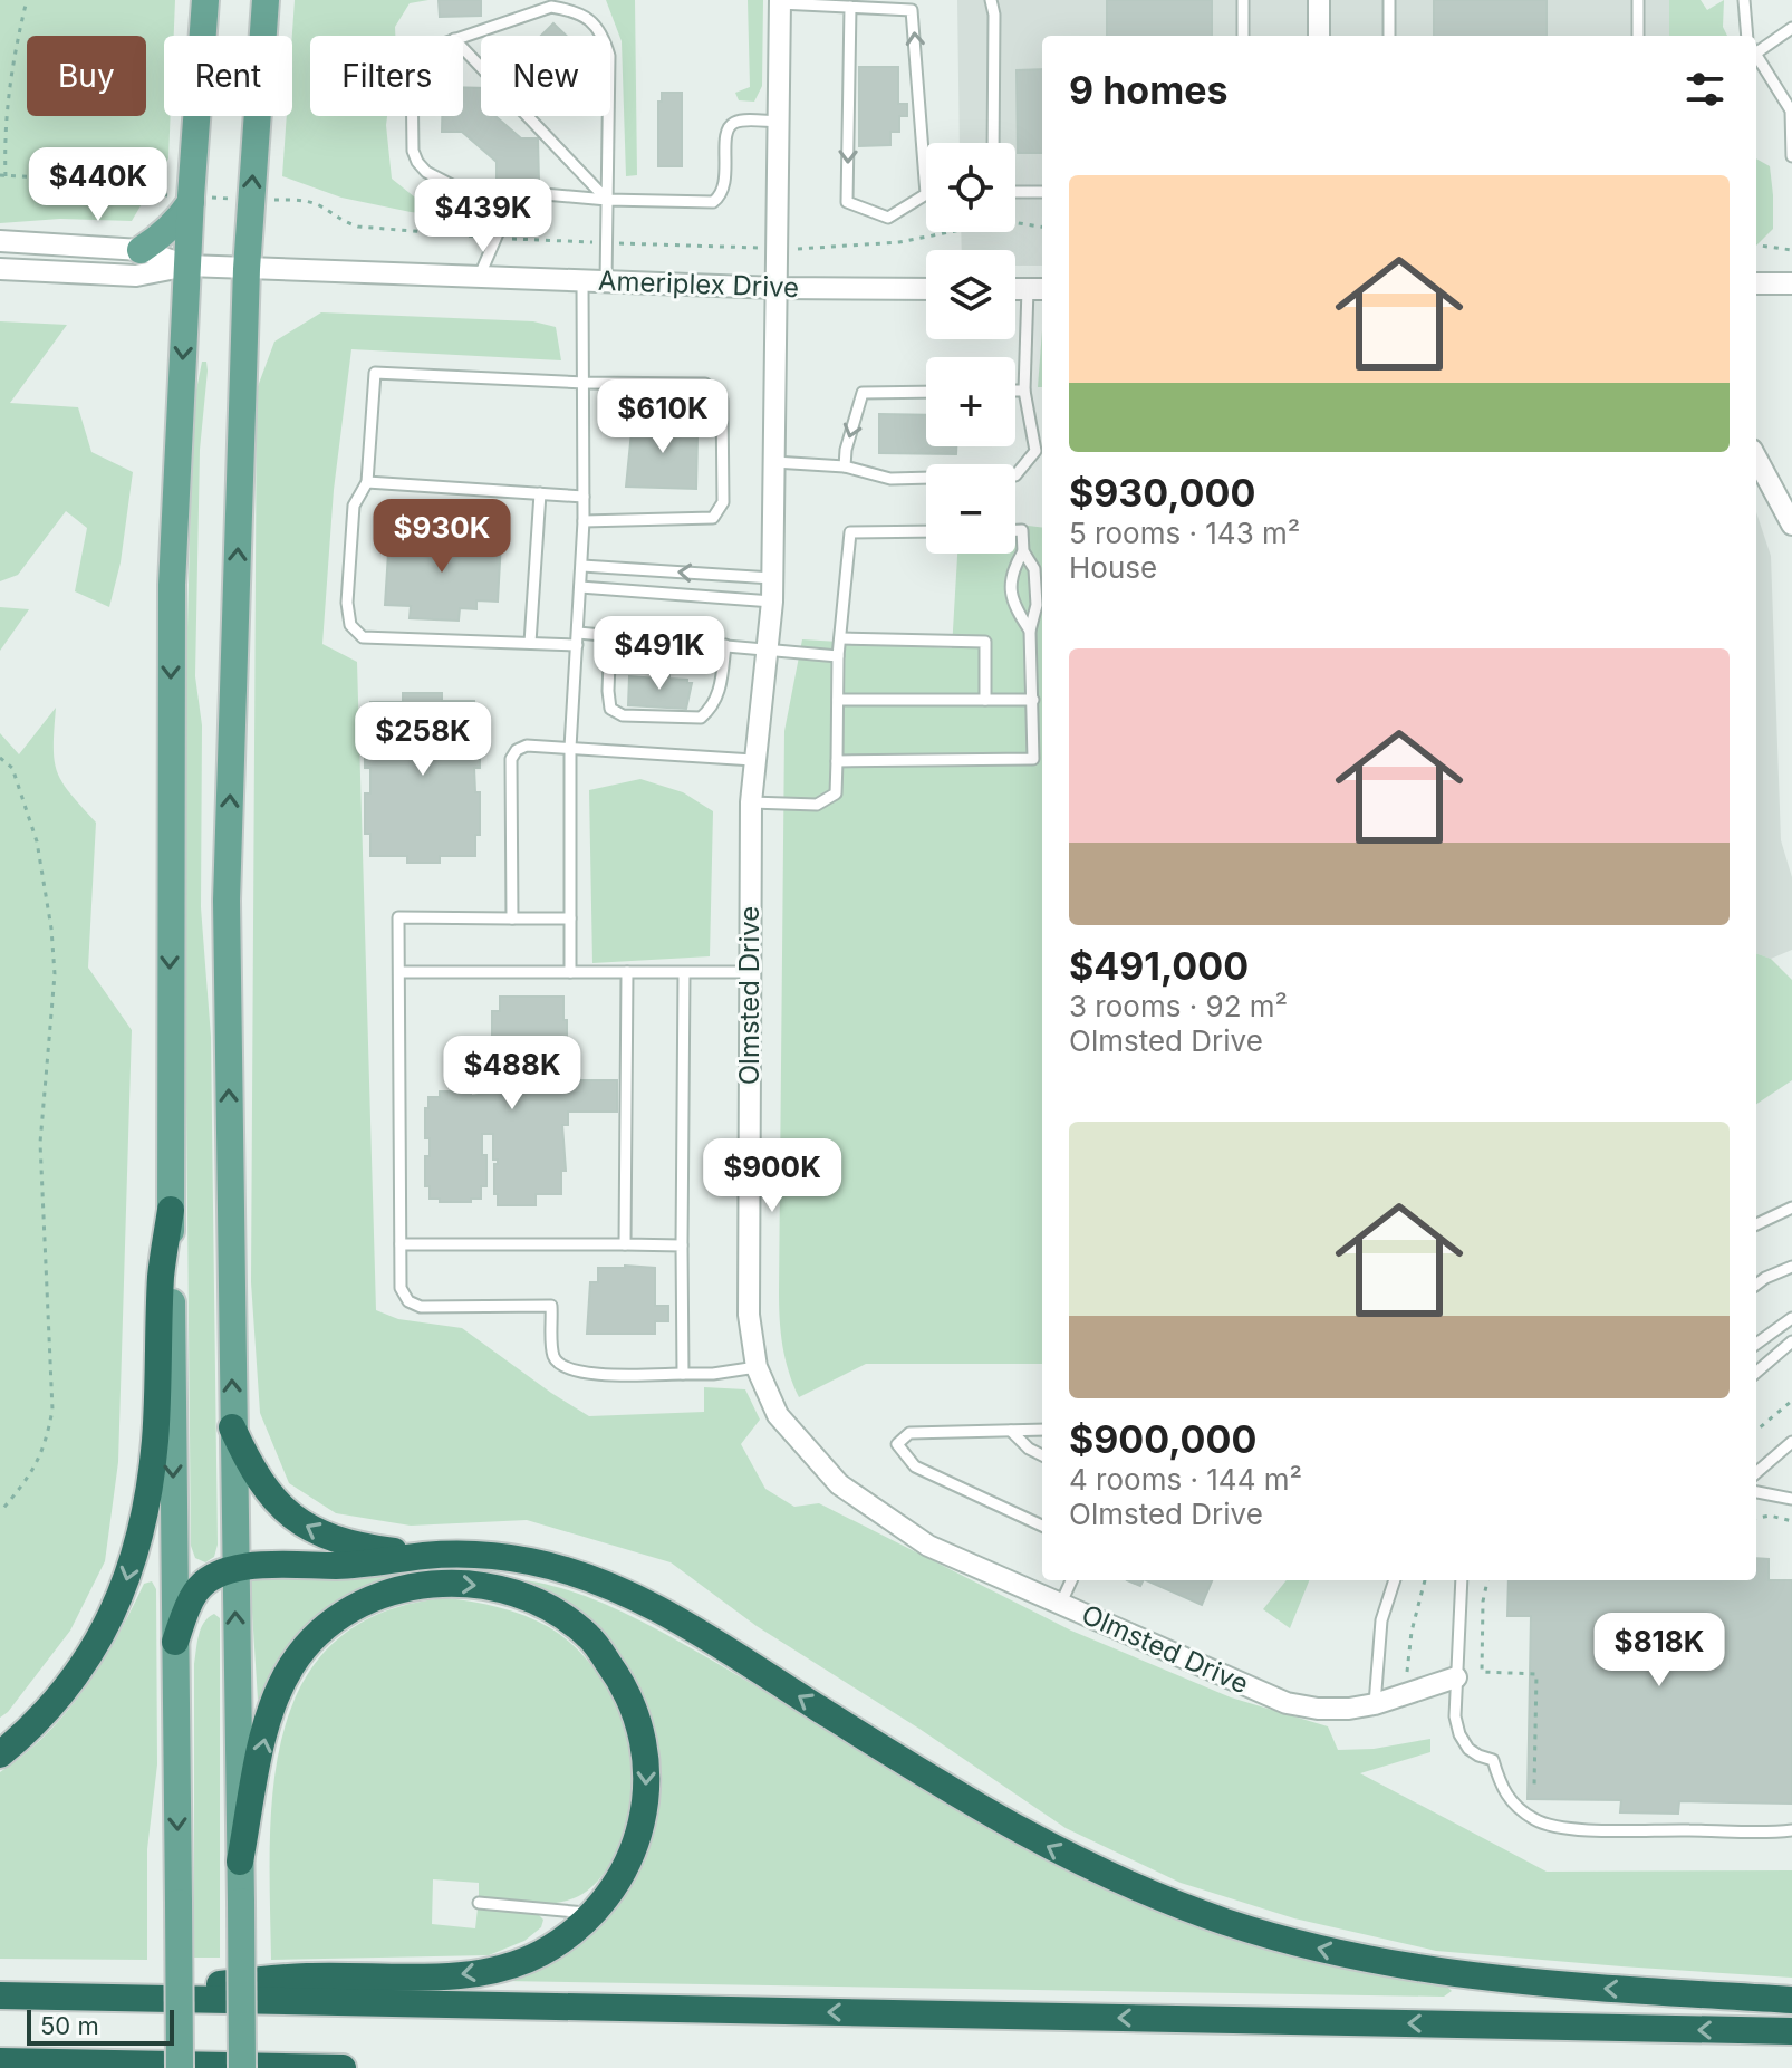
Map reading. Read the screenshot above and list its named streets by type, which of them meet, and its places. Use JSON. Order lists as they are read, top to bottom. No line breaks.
{"streets":{"street":["Ameriplex Drive","Olmsted Drive"]},"crossings":[["Ameriplex Drive","Olmsted Drive"]],"scale_bar":"50 m","page":{"chip":["Buy","Rent","Filters","New"],"heading":"9 homes","map_buttons":["+","−"],"list":[{"name":"$930,000","note":"5 rooms · 143 m² · House"},{"name":"$491,000","note":"3 rooms · 92 m² · Olmsted Drive"},{"name":"$900,000","note":"4 rooms · 144 m² · Olmsted Drive"}],"price":["$440K","$439K","$610K","$930K","$491K","$258K","$488K","$900K","$818K"],"scale":"50 m"}}
